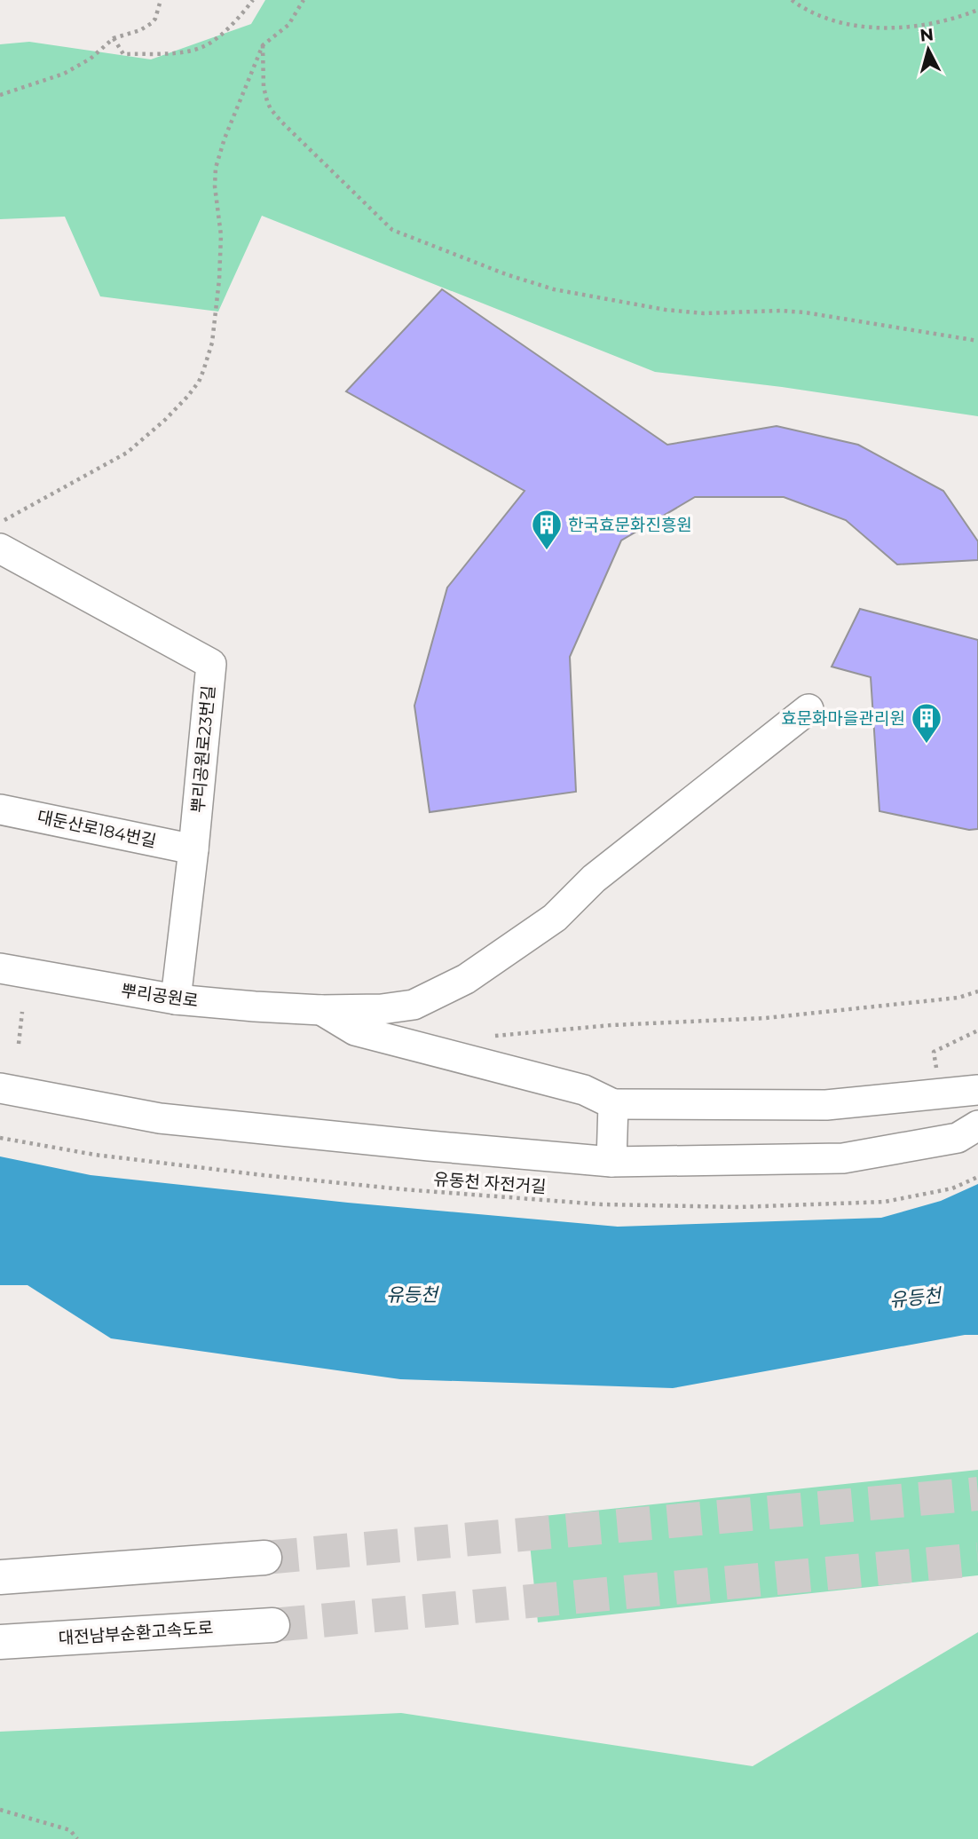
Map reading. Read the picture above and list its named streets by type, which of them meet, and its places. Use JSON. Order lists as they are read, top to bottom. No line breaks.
{"streets":{"highway":["대전남부순환고속도로"],"street":["뿌리공원로23번길","대둔산로184번길","뿌리공원로"],"path":["유동천 자전거길"]},"crossings":[["뿌리공원로23번길","대둔산로184번길"],["뿌리공원로23번길","뿌리공원로"]],"water":["유등천"],"places":{"building":["한국효문화진흥원","효문화마을관리원"]},"north":"top"}
